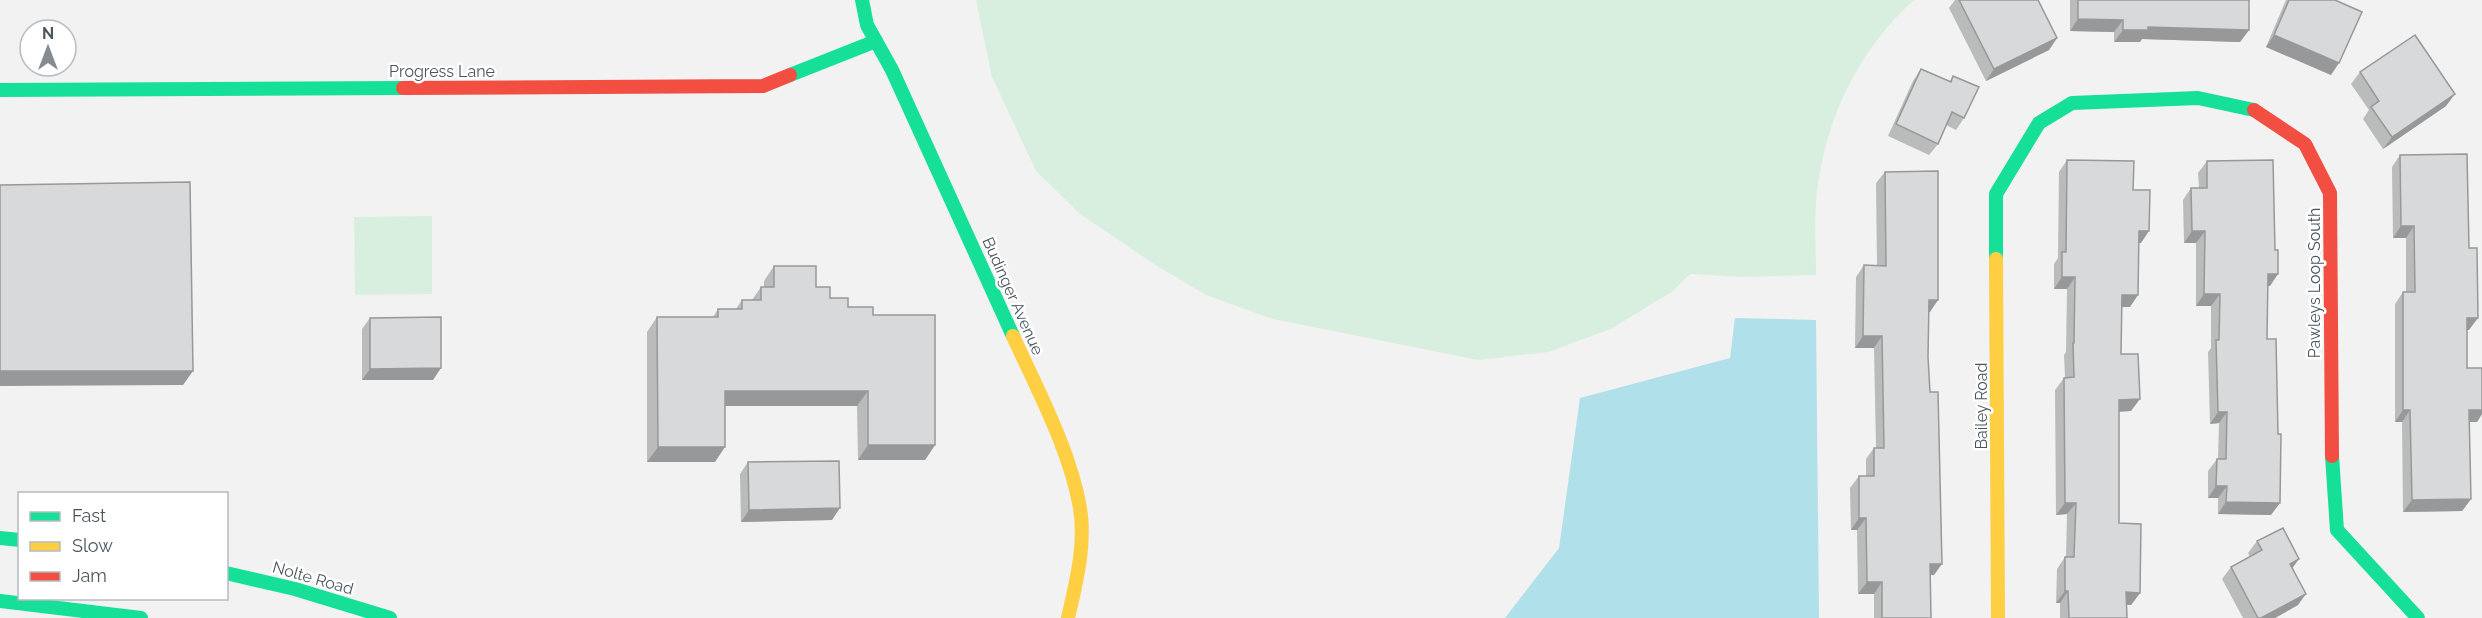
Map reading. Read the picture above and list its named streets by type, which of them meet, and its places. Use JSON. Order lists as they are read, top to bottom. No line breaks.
{"streets":{"street":["Progress Lane","Pawleys Loop South","Budinger Avenue","Bailey Road","Nolte Road"]},"crossings":[["Progress Lane","Budinger Avenue"],["Pawleys Loop South","Bailey Road"]],"legend":["Fast","Slow","Jam"],"north":"top"}
